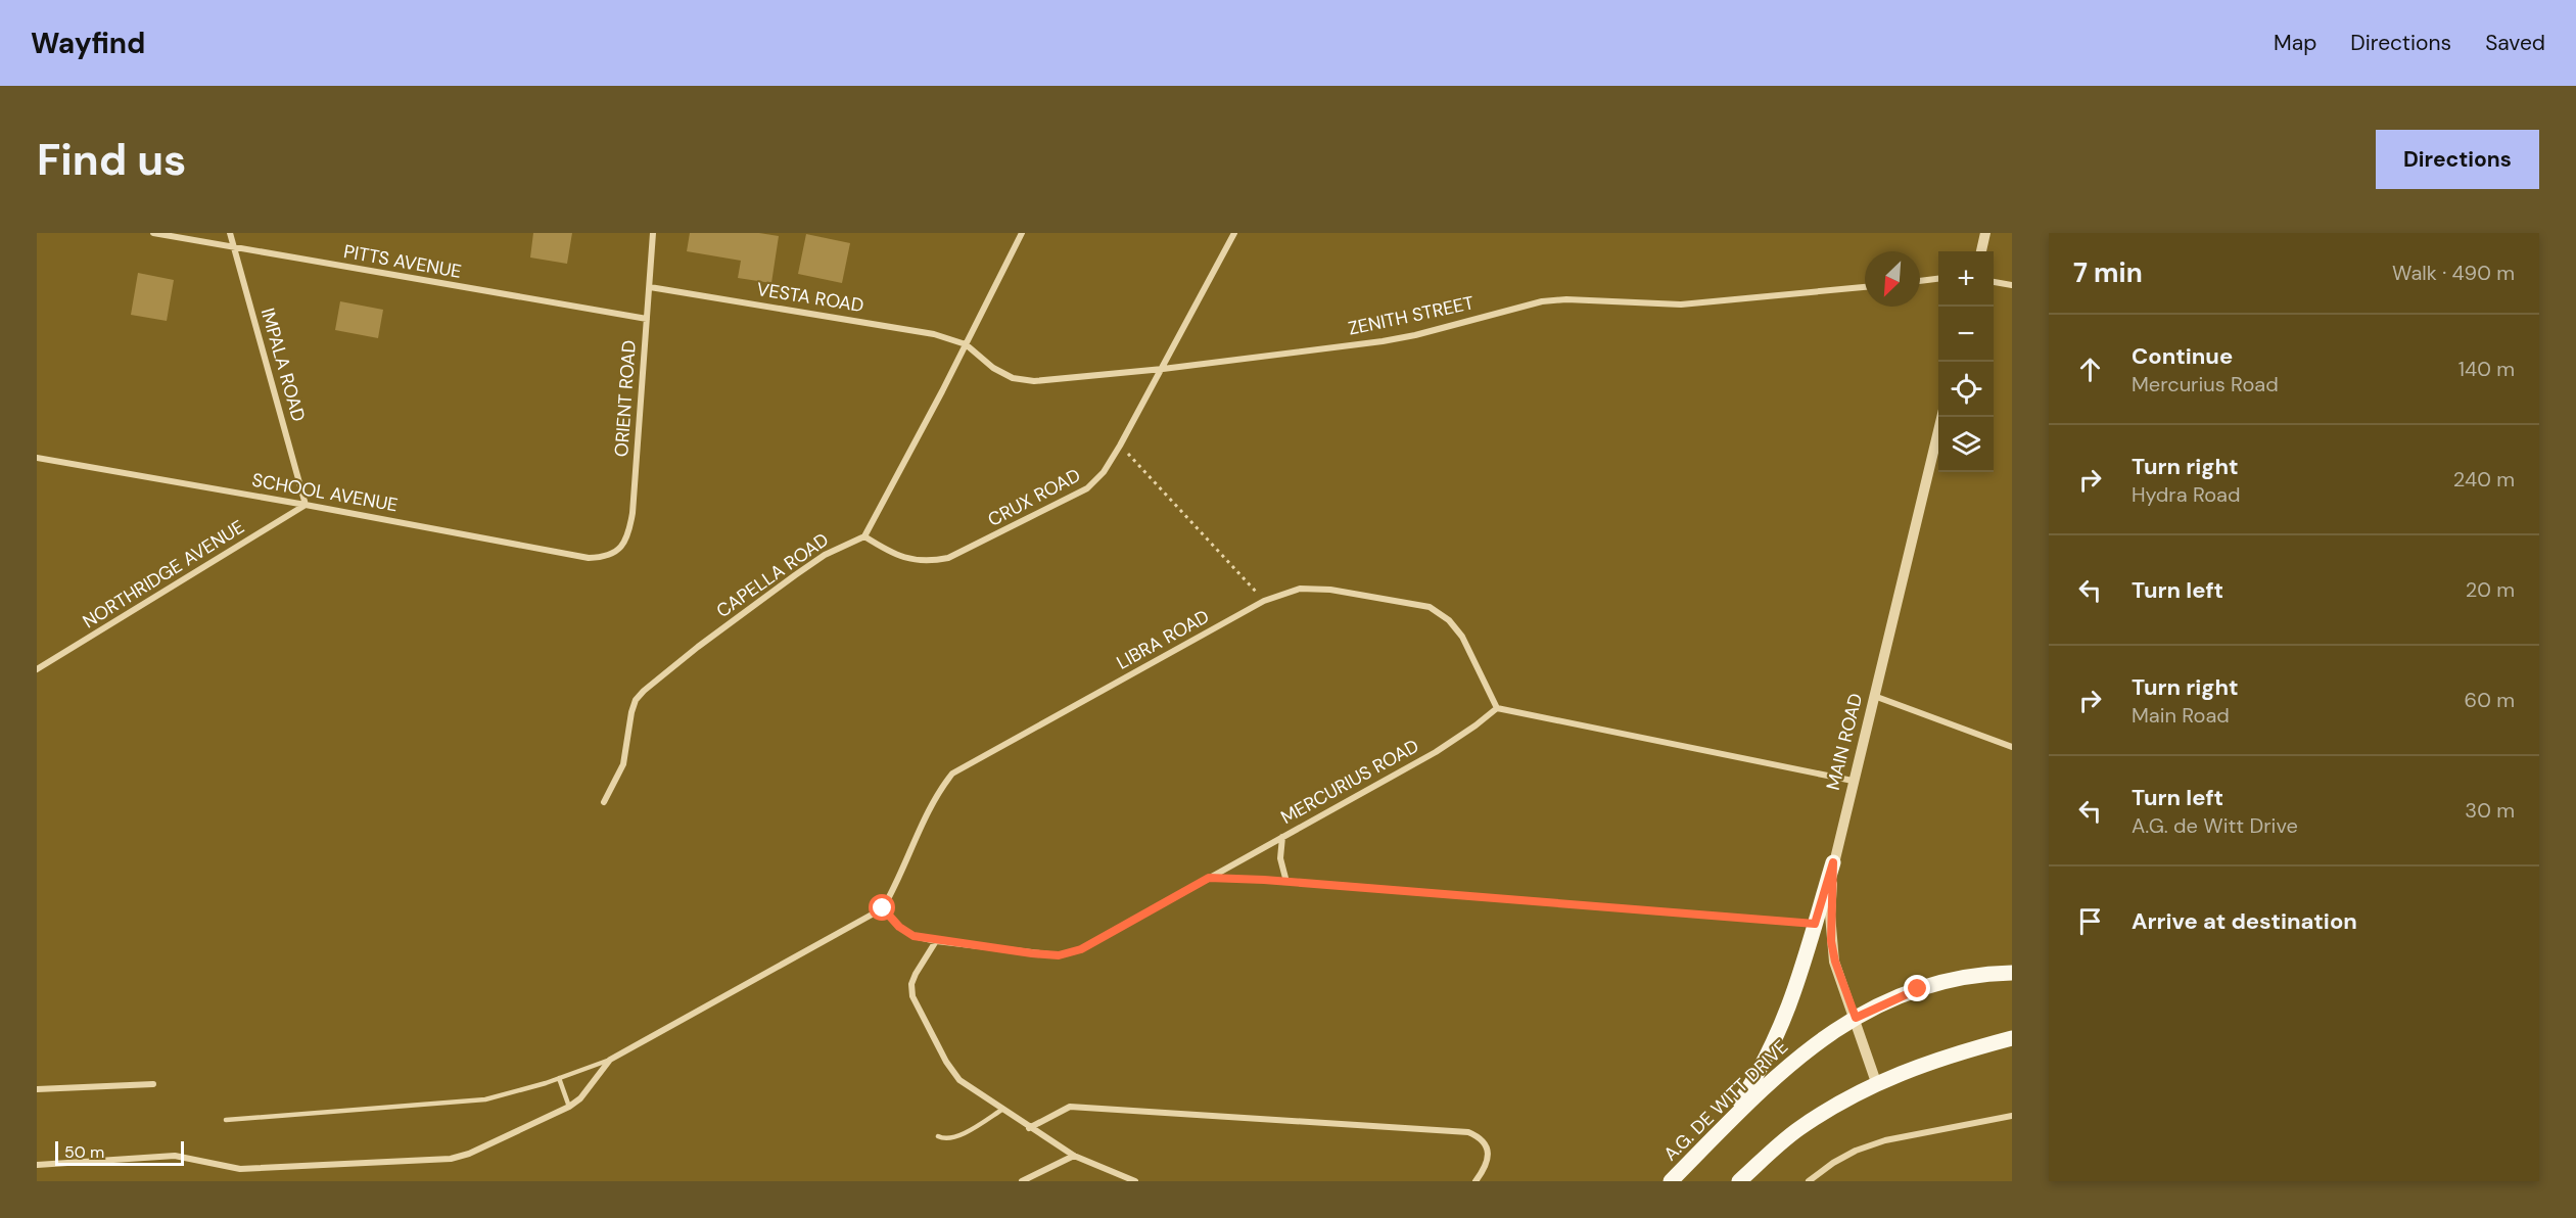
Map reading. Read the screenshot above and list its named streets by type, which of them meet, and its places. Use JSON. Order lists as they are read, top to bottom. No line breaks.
{"streets":{"main road":["A.G. DE WITT DRIVE"],"street":["PITTS AVENUE","VESTA ROAD","ZENITH STREET","IMPALA ROAD","ORIENT ROAD","SCHOOL AVENUE","CRUX ROAD","NORTHRIDGE AVENUE","CAPELLA ROAD","LIBRA ROAD","MAIN ROAD","MERCURIUS ROAD"]},"crossings":[["PITTS AVENUE","IMPALA ROAD"],["PITTS AVENUE","ORIENT ROAD"],["VESTA ROAD","ZENITH STREET"],["VESTA ROAD","ORIENT ROAD"],["ZENITH STREET","CRUX ROAD"],["IMPALA ROAD","SCHOOL AVENUE"],["IMPALA ROAD","NORTHRIDGE AVENUE"],["ORIENT ROAD","SCHOOL AVENUE"],["SCHOOL AVENUE","NORTHRIDGE AVENUE"],["CRUX ROAD","CAPELLA ROAD"],["LIBRA ROAD","MERCURIUS ROAD"],["MAIN ROAD","A.G. DE WITT DRIVE"]],"scale_bar":"50 m","north":"bottom left","page":{"header":"Wayfind","nav":["Map","Directions","Saved"],"buttons":"Directions","title":"Find us","heading":["7 min","Walk · 490 m"],"map_buttons":["+","−"],"list":[["Continue","Mercurius Road","140 m"],["Turn right","Hydra Road","240 m"],["Turn left","20 m"],["Turn right","Main Road","60 m"],["Turn left","A.G. de Witt Drive","30 m"],"Arrive at destination"],"scale":"50 m"}}
